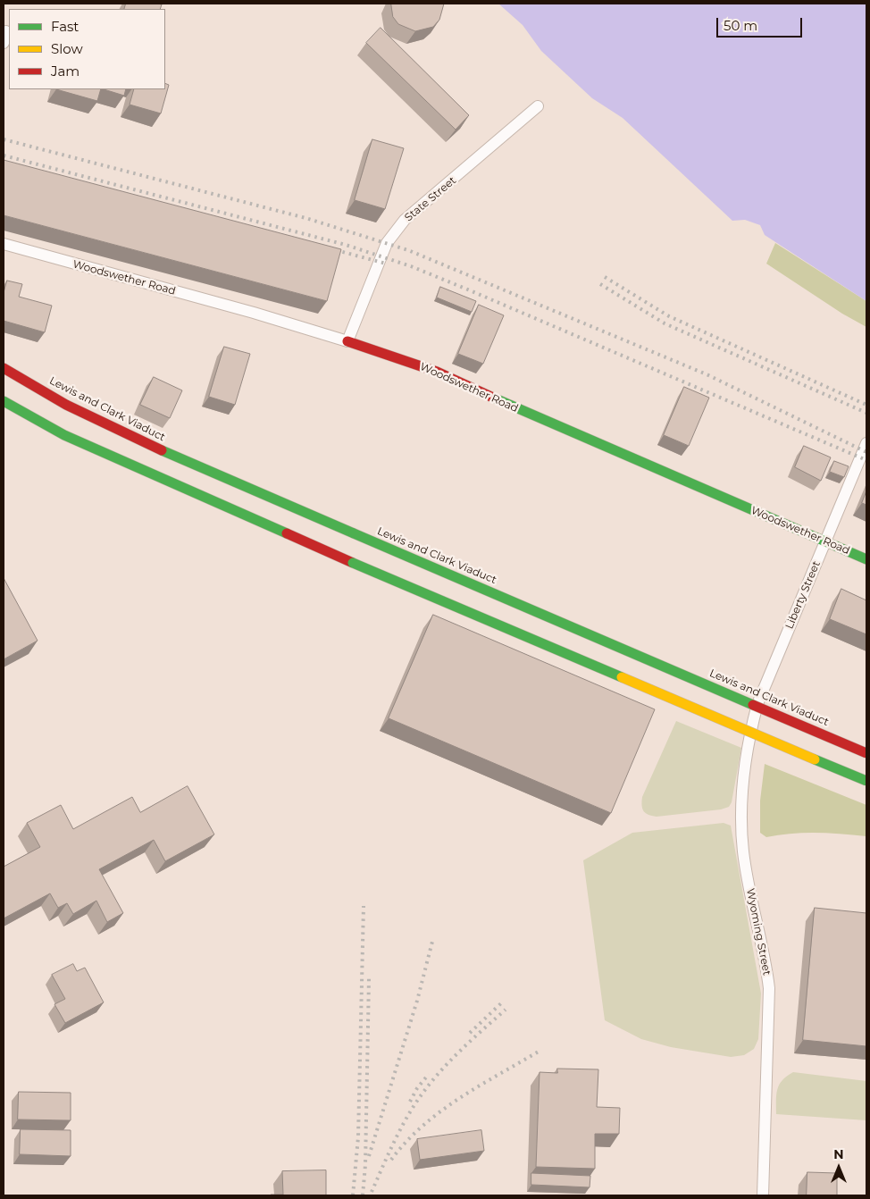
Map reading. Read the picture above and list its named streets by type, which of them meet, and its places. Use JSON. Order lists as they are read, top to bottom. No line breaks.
{"streets":{"main road":["Woodswether Road","Lewis and Clark Viaduct"],"street":["State Street","Liberty Street","Wyoming Street"]},"crossings":[["State Street","Woodswether Road"],["Woodswether Road","Liberty Street"],["Liberty Street","Wyoming Street"]],"legend":["Fast","Slow","Jam"],"scale_bar":"50 m","north":"top"}
